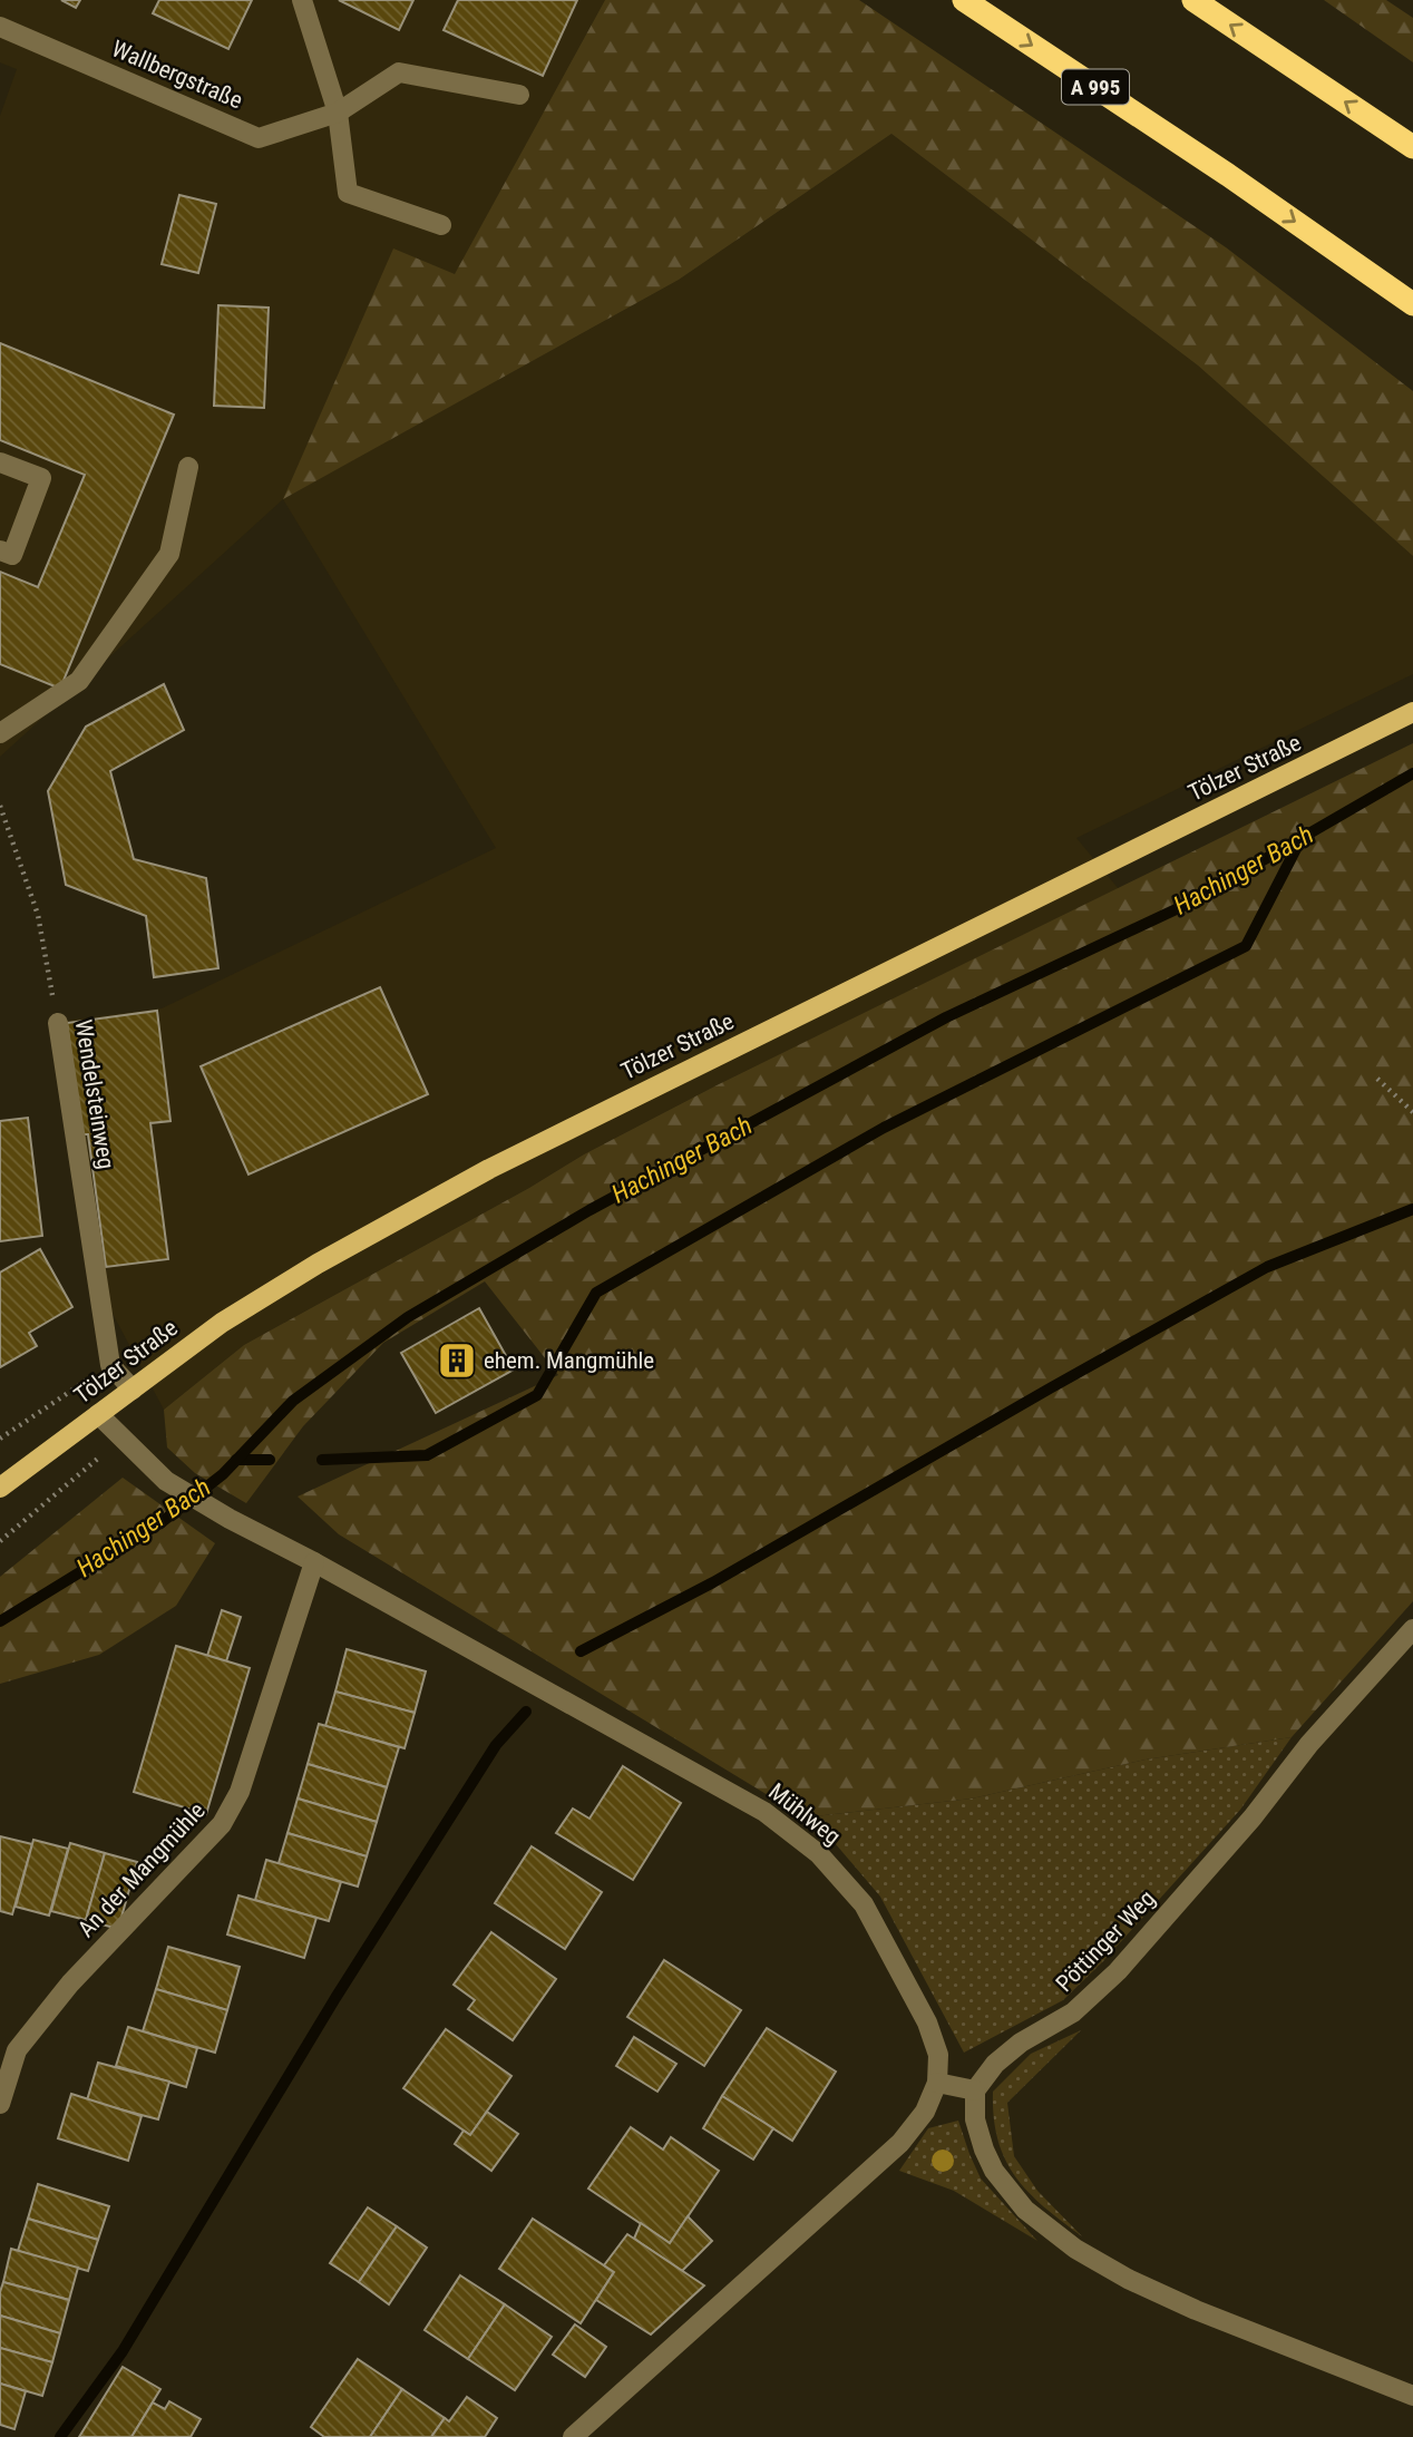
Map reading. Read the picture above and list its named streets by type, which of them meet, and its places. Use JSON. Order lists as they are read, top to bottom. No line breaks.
{"streets":{"highway":["A 995"],"main road":["Tölzer Straße"],"street":["Wallbergstraße","Wendelsteinweg","Mühlweg","An der Mangmühle","Pöttinger Weg"]},"crossings":[["Tölzer Straße","Wendelsteinweg"],["Tölzer Straße","Mühlweg"],["Mühlweg","An der Mangmühle"]],"water":["Hachinger Bach"],"places":{"building":["ehem. Mangmühle"]}}
